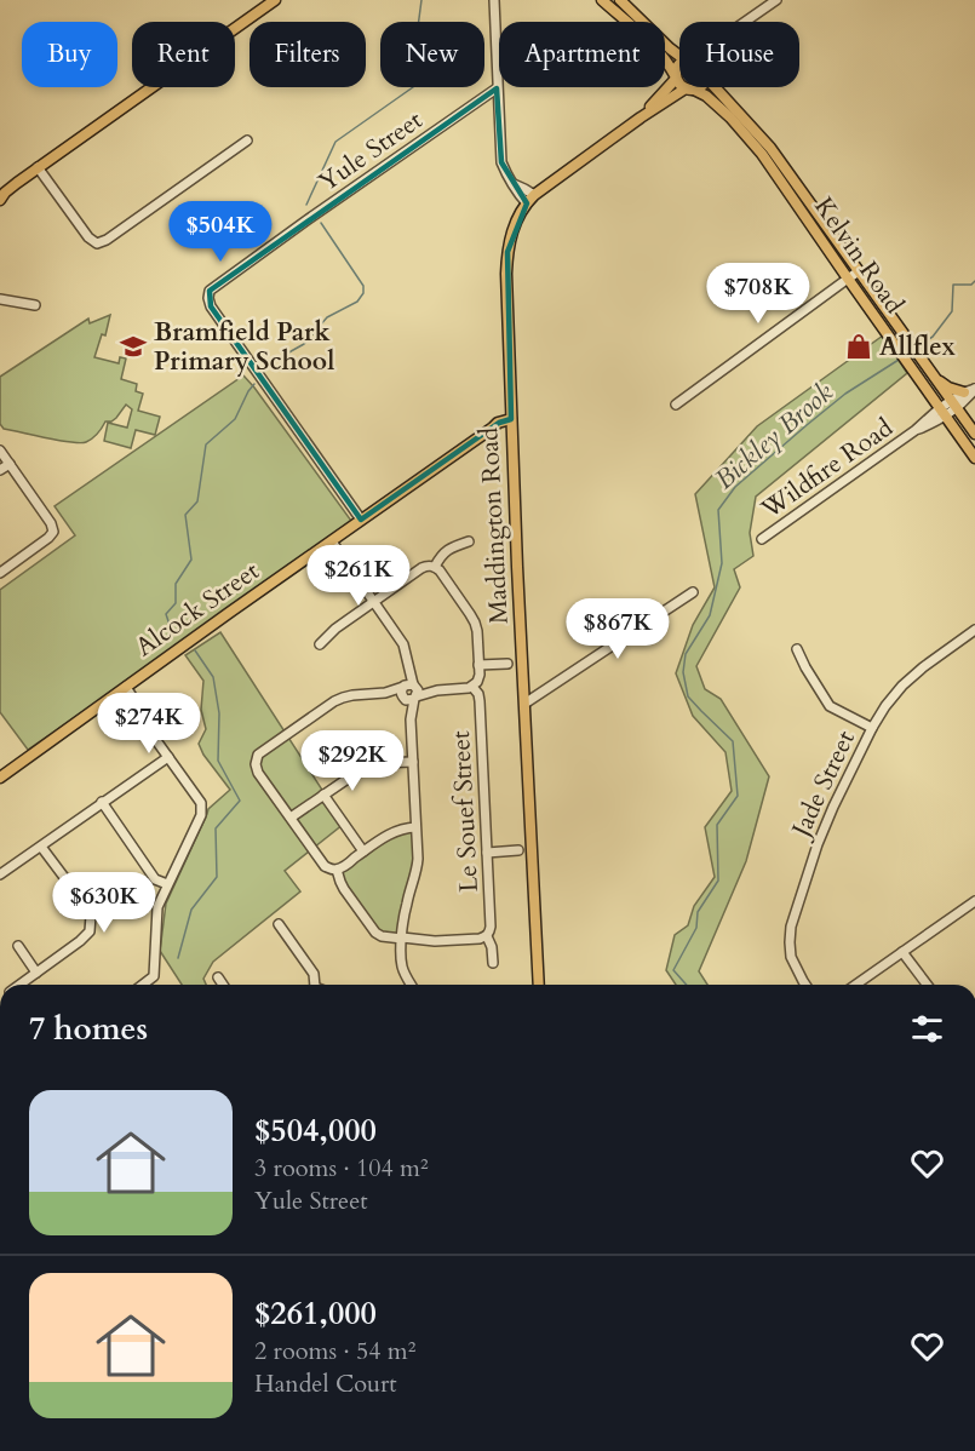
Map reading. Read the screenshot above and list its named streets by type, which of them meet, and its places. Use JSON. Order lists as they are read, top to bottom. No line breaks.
{"streets":{"main road":["Kelvin Road","Maddington Road","Alcock Street"],"street":["Yule Street","Wildfire Road","Jade Street","Le Souef Street"]},"crossings":[["Yule Street","Alcock Street"],["Kelvin Road","Wildfire Road"],["Kelvin Road","Maddington Road"],["Maddington Road","Alcock Street"]],"water":["Bickley Brook"],"places":{"school or university":["Bramfield Park Primary School"],"shop":["Allflex"]},"page":{"chip":["Buy","Rent","Filters","New","Apartment","House"],"price":["$504K","$708K","$261K","$867K","$274K","$292K","$630K"],"heading":"7 homes","list":[{"name":"$504,000","note":"3 rooms · 104 m² · Yule Street"},{"name":"$261,000","note":"2 rooms · 54 m² · Handel Court"}]}}
